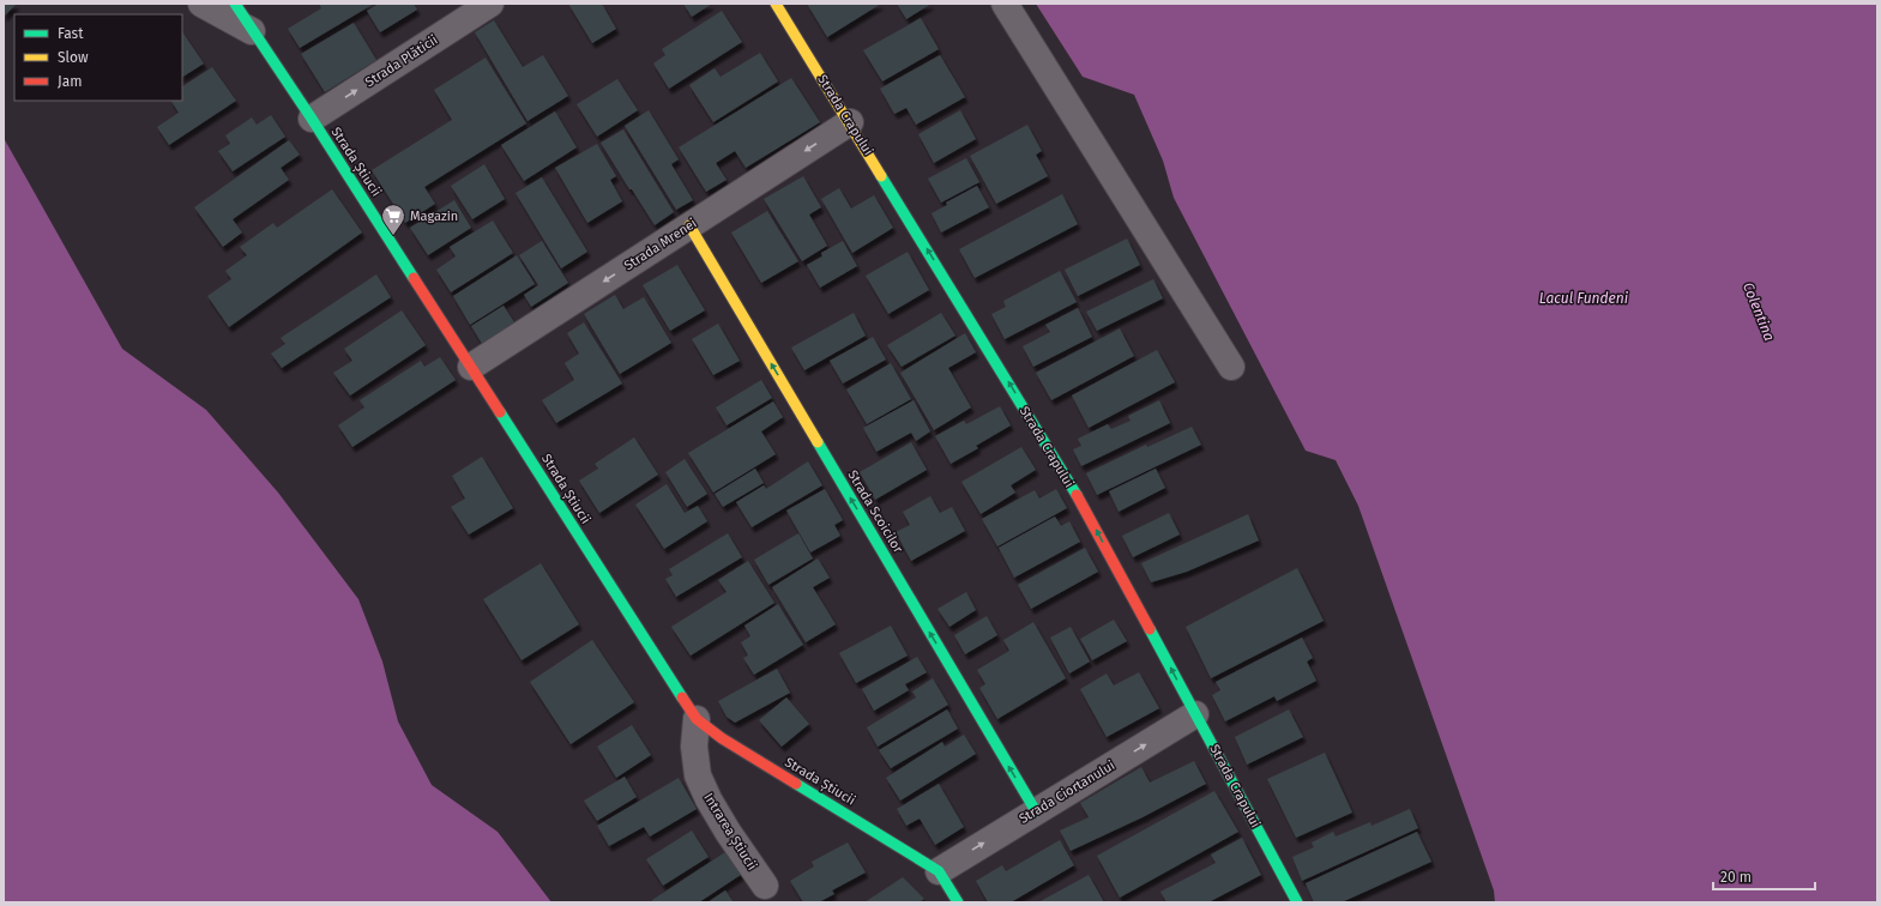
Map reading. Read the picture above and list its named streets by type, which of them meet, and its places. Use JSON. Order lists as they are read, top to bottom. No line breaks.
{"streets":{"street":["Strada Plăticii","Strada Crapului","Strada Știucii","Strada Mrenei","Strada Scoicilor","Strada Ciortanului","Intrarea Știucii"]},"crossings":[["Strada Plăticii","Strada Știucii"],["Strada Crapului","Strada Mrenei"],["Strada Crapului","Strada Ciortanului"],["Strada Știucii","Strada Mrenei"],["Strada Știucii","Strada Ciortanului"],["Strada Știucii","Intrarea Știucii"],["Strada Mrenei","Strada Scoicilor"],["Strada Scoicilor","Strada Ciortanului"]],"one_way":["Strada Plăticii","Strada Crapului","Strada Mrenei","Strada Scoicilor","Strada Ciortanului"],"water":["Lacul Fundeni","Colentina"],"places":{"supermarket":["Magazin"]},"legend":["Fast","Slow","Jam"],"scale_bar":"20 m"}
